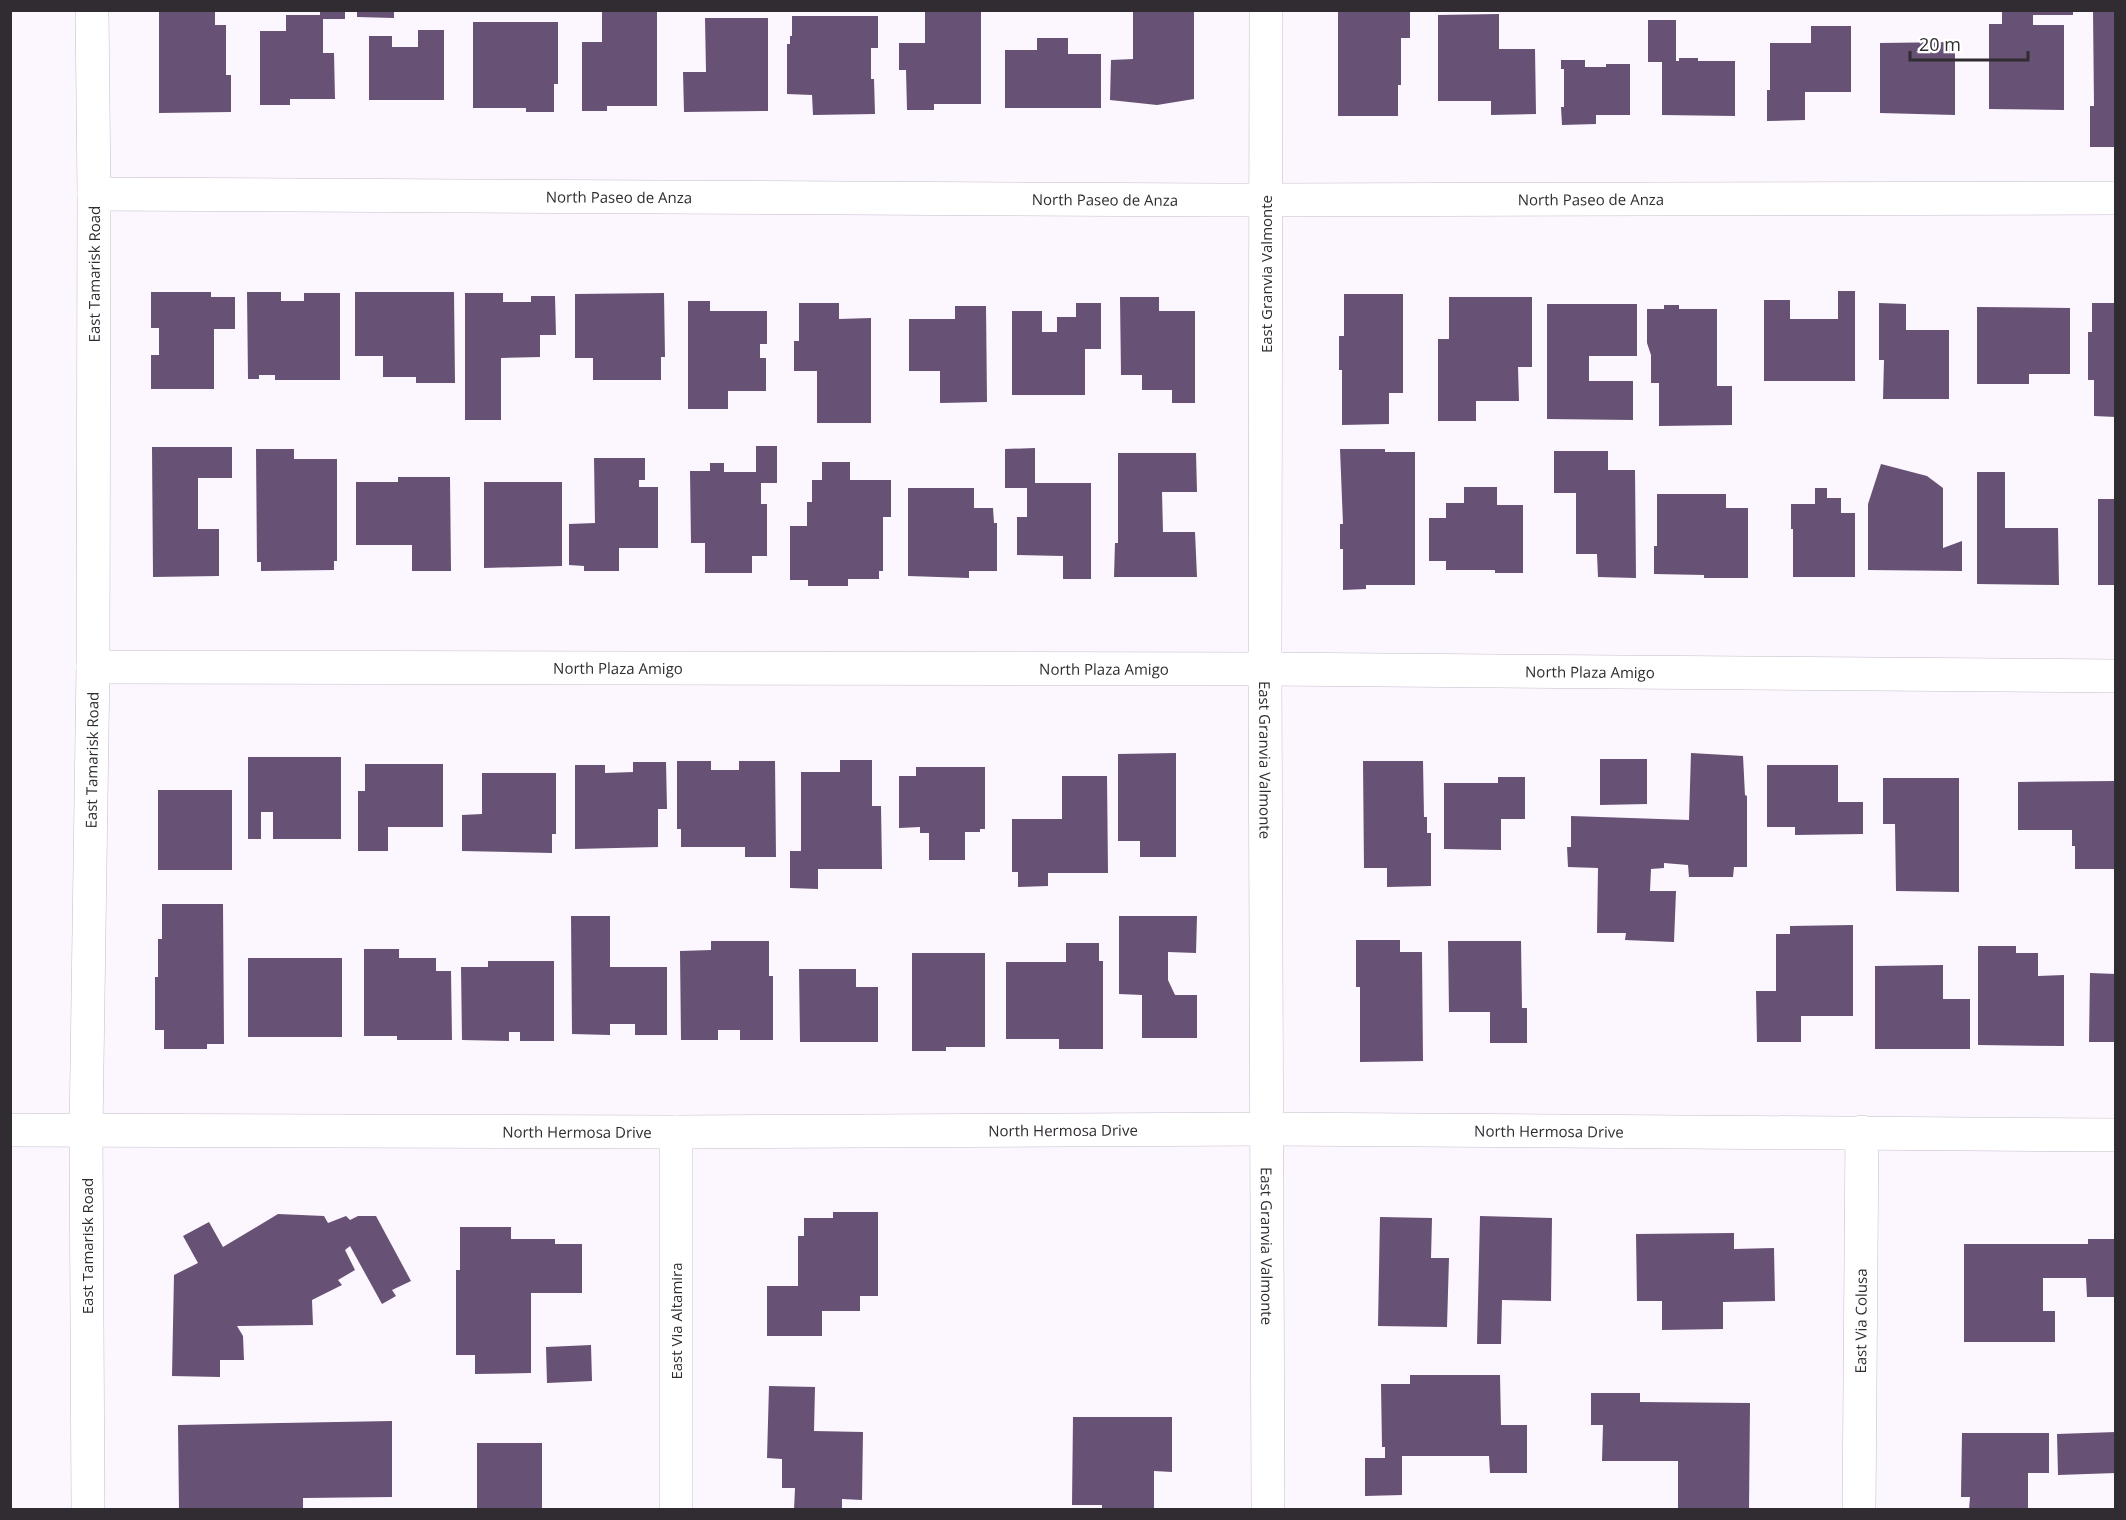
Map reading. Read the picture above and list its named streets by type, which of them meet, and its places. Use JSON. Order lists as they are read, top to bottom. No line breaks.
{"streets":{"street":["North Paseo de Anza","East Tamarisk Road","East Granvia Valmonte","North Plaza Amigo","North Hermosa Drive","East Via Altamira","East Via Colusa"]},"crossings":[["North Paseo de Anza","East Tamarisk Road"],["North Paseo de Anza","East Granvia Valmonte"],["East Tamarisk Road","North Plaza Amigo"],["East Tamarisk Road","North Hermosa Drive"],["East Granvia Valmonte","North Plaza Amigo"],["East Granvia Valmonte","North Hermosa Drive"],["North Hermosa Drive","East Via Altamira"],["North Hermosa Drive","East Via Colusa"]],"scale_bar":"20 m"}
